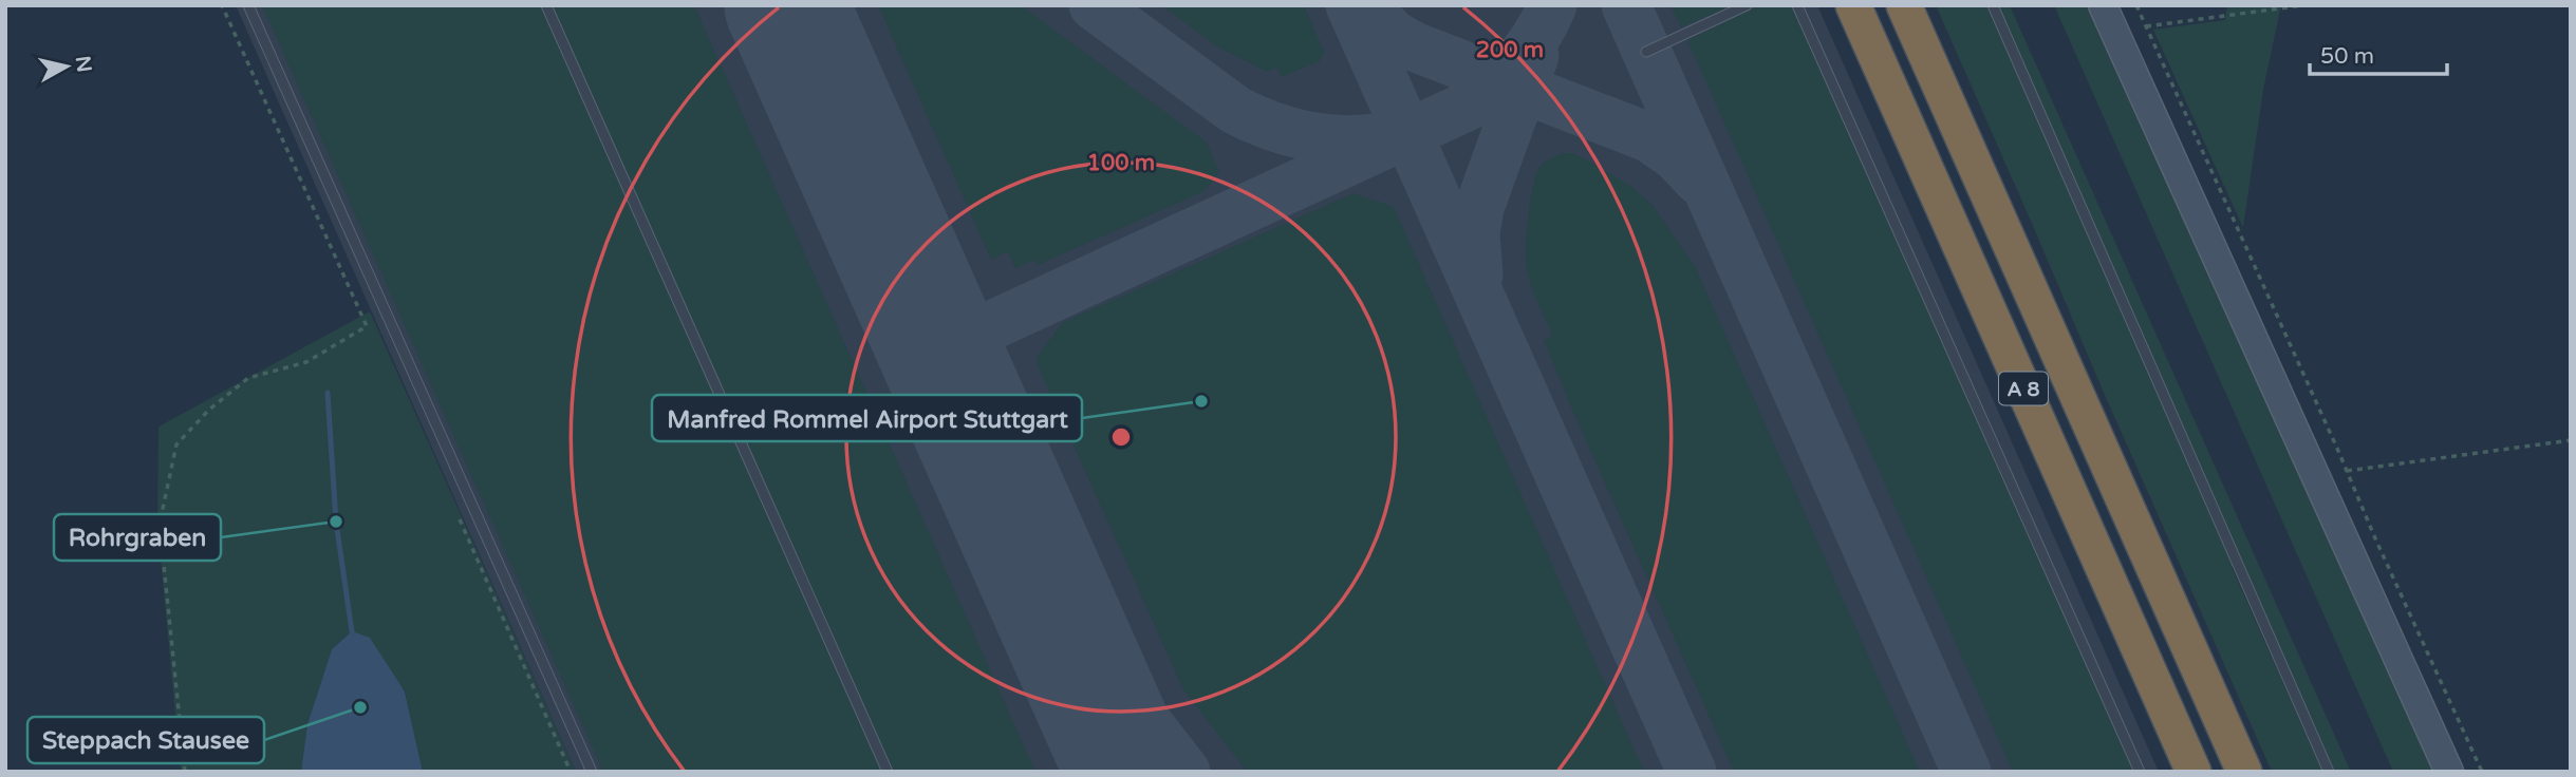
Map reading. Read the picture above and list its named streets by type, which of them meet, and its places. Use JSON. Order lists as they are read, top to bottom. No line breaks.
{"streets":{"highway":["A 8"]},"places":["Manfred Rommel Airport Stuttgart","Rohrgraben","Steppach Stausee"],"scale_bar":"50 m","north":"right","rings":["200 m","100 m"]}
